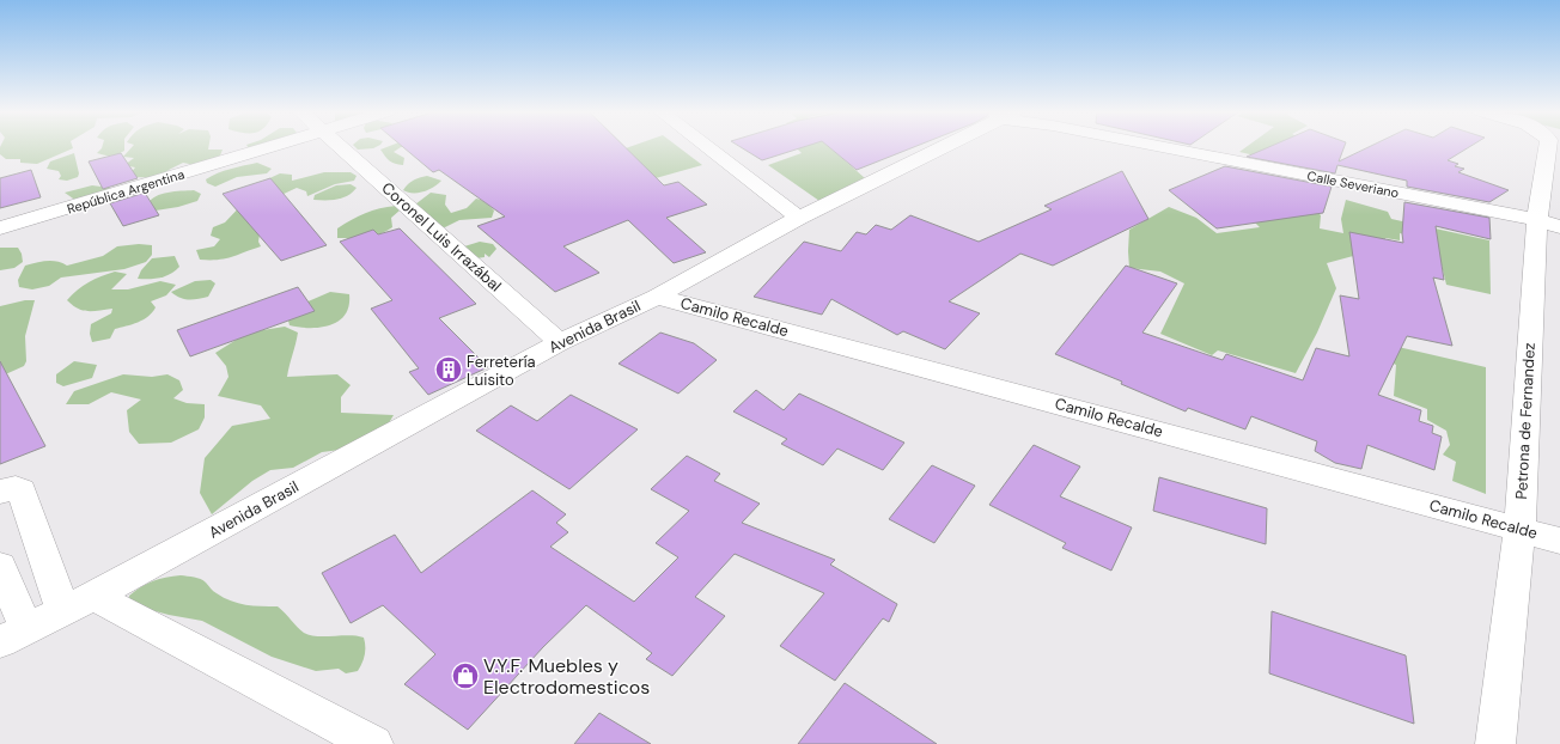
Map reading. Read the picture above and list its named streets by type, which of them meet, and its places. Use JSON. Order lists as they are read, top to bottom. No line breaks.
{"streets":{"street":["Calle Severiano","República Argentina","Coronel Luis Irrazábal","Camilo Recalde","Avenida Brasil","Petrona de Fernandez"]},"crossings":[["Calle Severiano","Petrona de Fernandez"],["Coronel Luis Irrazábal","Avenida Brasil"],["Camilo Recalde","Avenida Brasil"],["Camilo Recalde","Petrona de Fernandez"]],"places":{"building":["Ferretería Luisito"],"shop":["V.Y.F. Muebles y Electrodomesticos"]}}
